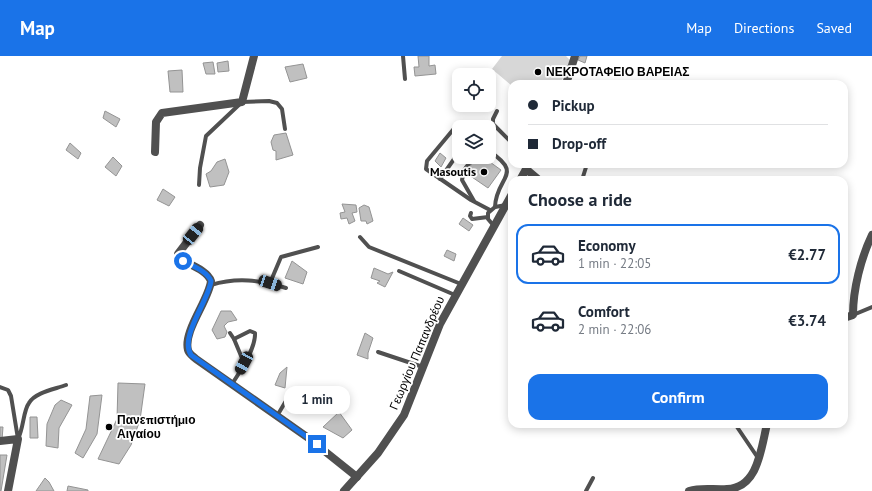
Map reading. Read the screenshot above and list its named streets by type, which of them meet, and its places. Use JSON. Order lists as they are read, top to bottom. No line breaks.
{"streets":{"street":["Γεωργίου Παπανδρέου"]},"places":["ΝΕΚΡΟΤΑΦΕΙΟ ΒΑΡΕΙΑΣ","Masoutis","Πανεπιστήμιο Αιγαίου"],"page":{"header":"Map","nav":["Map","Directions","Saved"],"banner":["Pickup","Drop-off"],"heading":"Choose a ride","list":[{"name":"Economy","note":"1 min · 22:05","value":"€2.77"},{"name":"Comfort","note":"2 min · 22:06","value":"€3.74"}],"buttons":"Confirm","bubble":"1 min"}}
